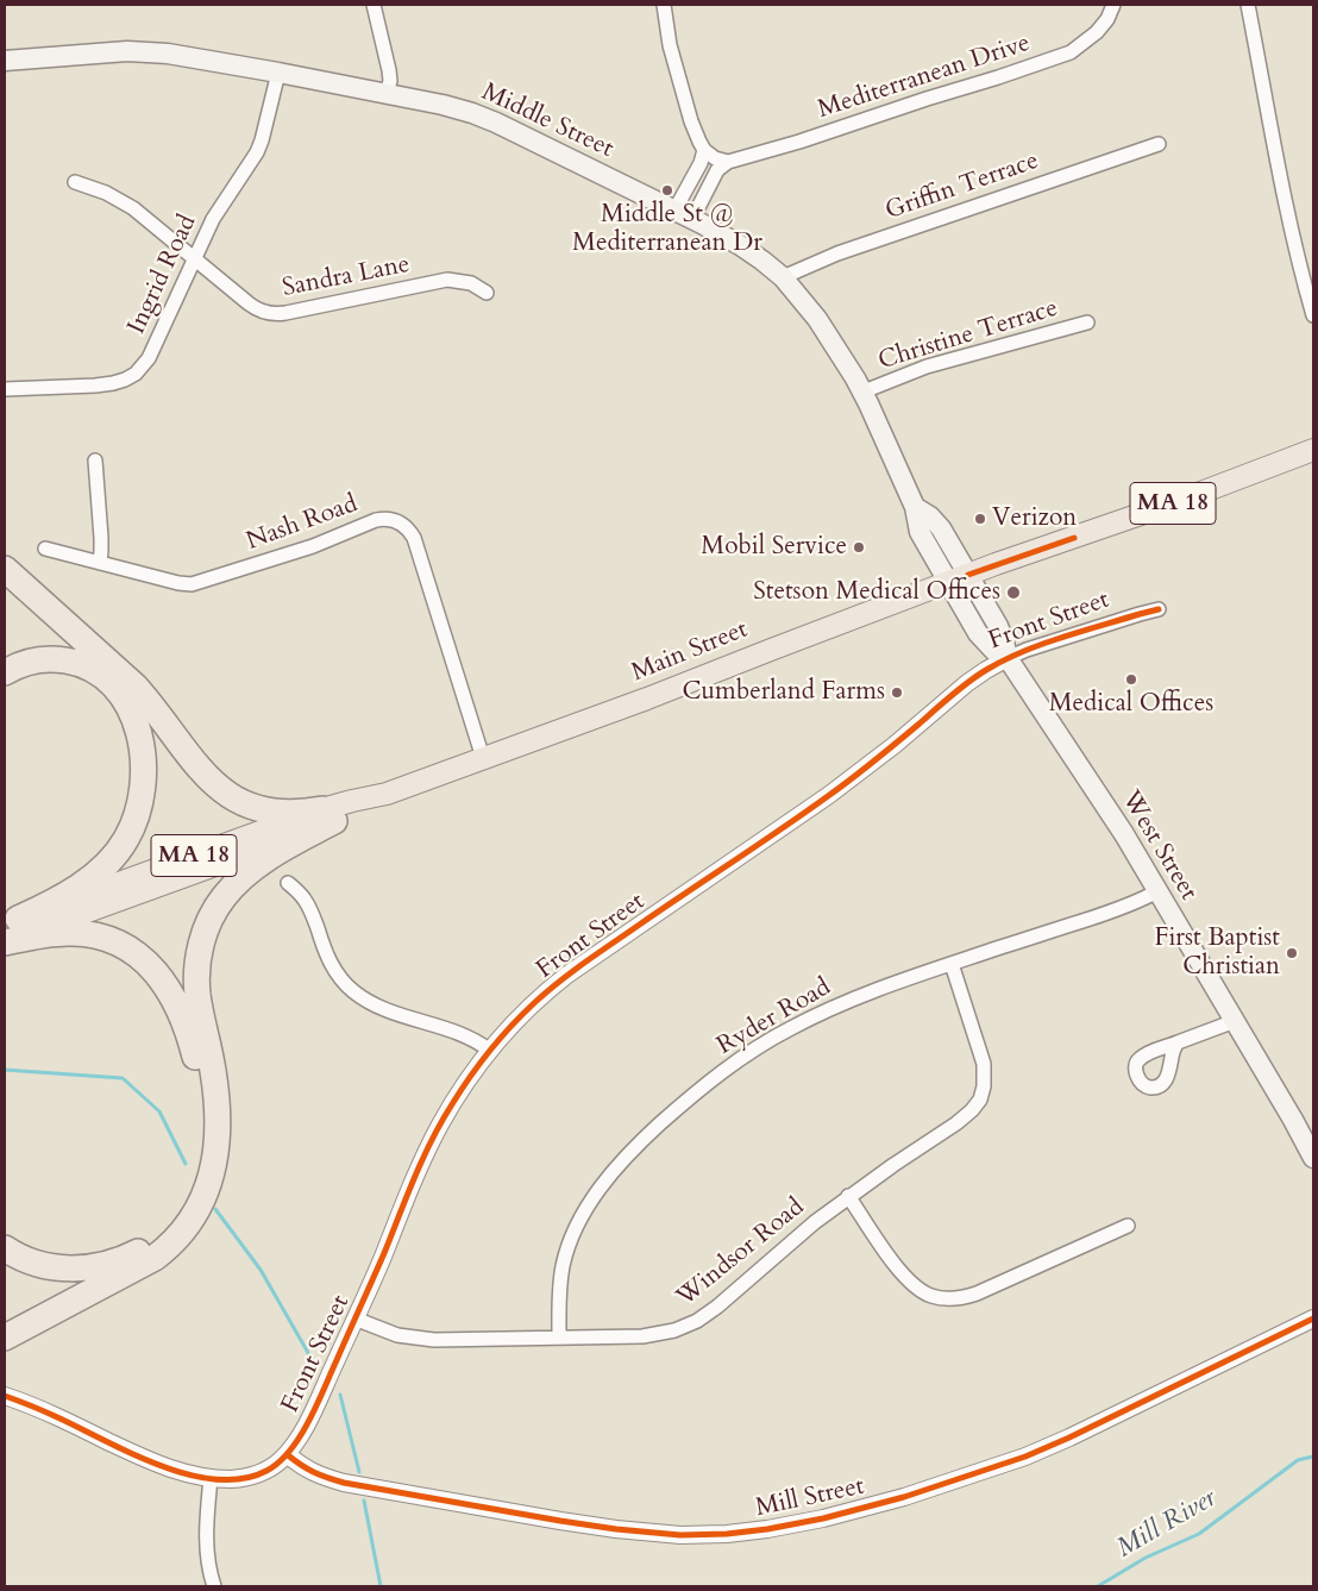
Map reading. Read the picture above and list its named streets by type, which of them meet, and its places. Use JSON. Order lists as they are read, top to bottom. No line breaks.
{"streets":{"main road":["Middle Street","MA 18","Main Street","West Street"],"street":["Mediterranean Drive","Griffin Terrace","Ingrid Road","Sandra Lane","Christine Terrace","Nash Road","Front Street","Ryder Road","Windsor Road","Mill Street"]},"crossings":[["Middle Street","Griffin Terrace"],["Middle Street","Ingrid Road"],["Middle Street","Christine Terrace"],["Middle Street","Front Street"],["Middle Street","Main Street"],["Middle Street","West Street"],["Ingrid Road","Sandra Lane"],["Nash Road","Main Street"],["Front Street","West Street"],["Front Street","Windsor Road"],["Front Street","Mill Street"],["West Street","Ryder Road"],["Ryder Road","Windsor Road"]],"water":["Mill River"],"places":["Middle St @ Mediterranean Dr","Verizon","Mobil Service","Stetson Medical Offices","Medical Offices","Cumberland Farms","First Baptist Christian"]}
